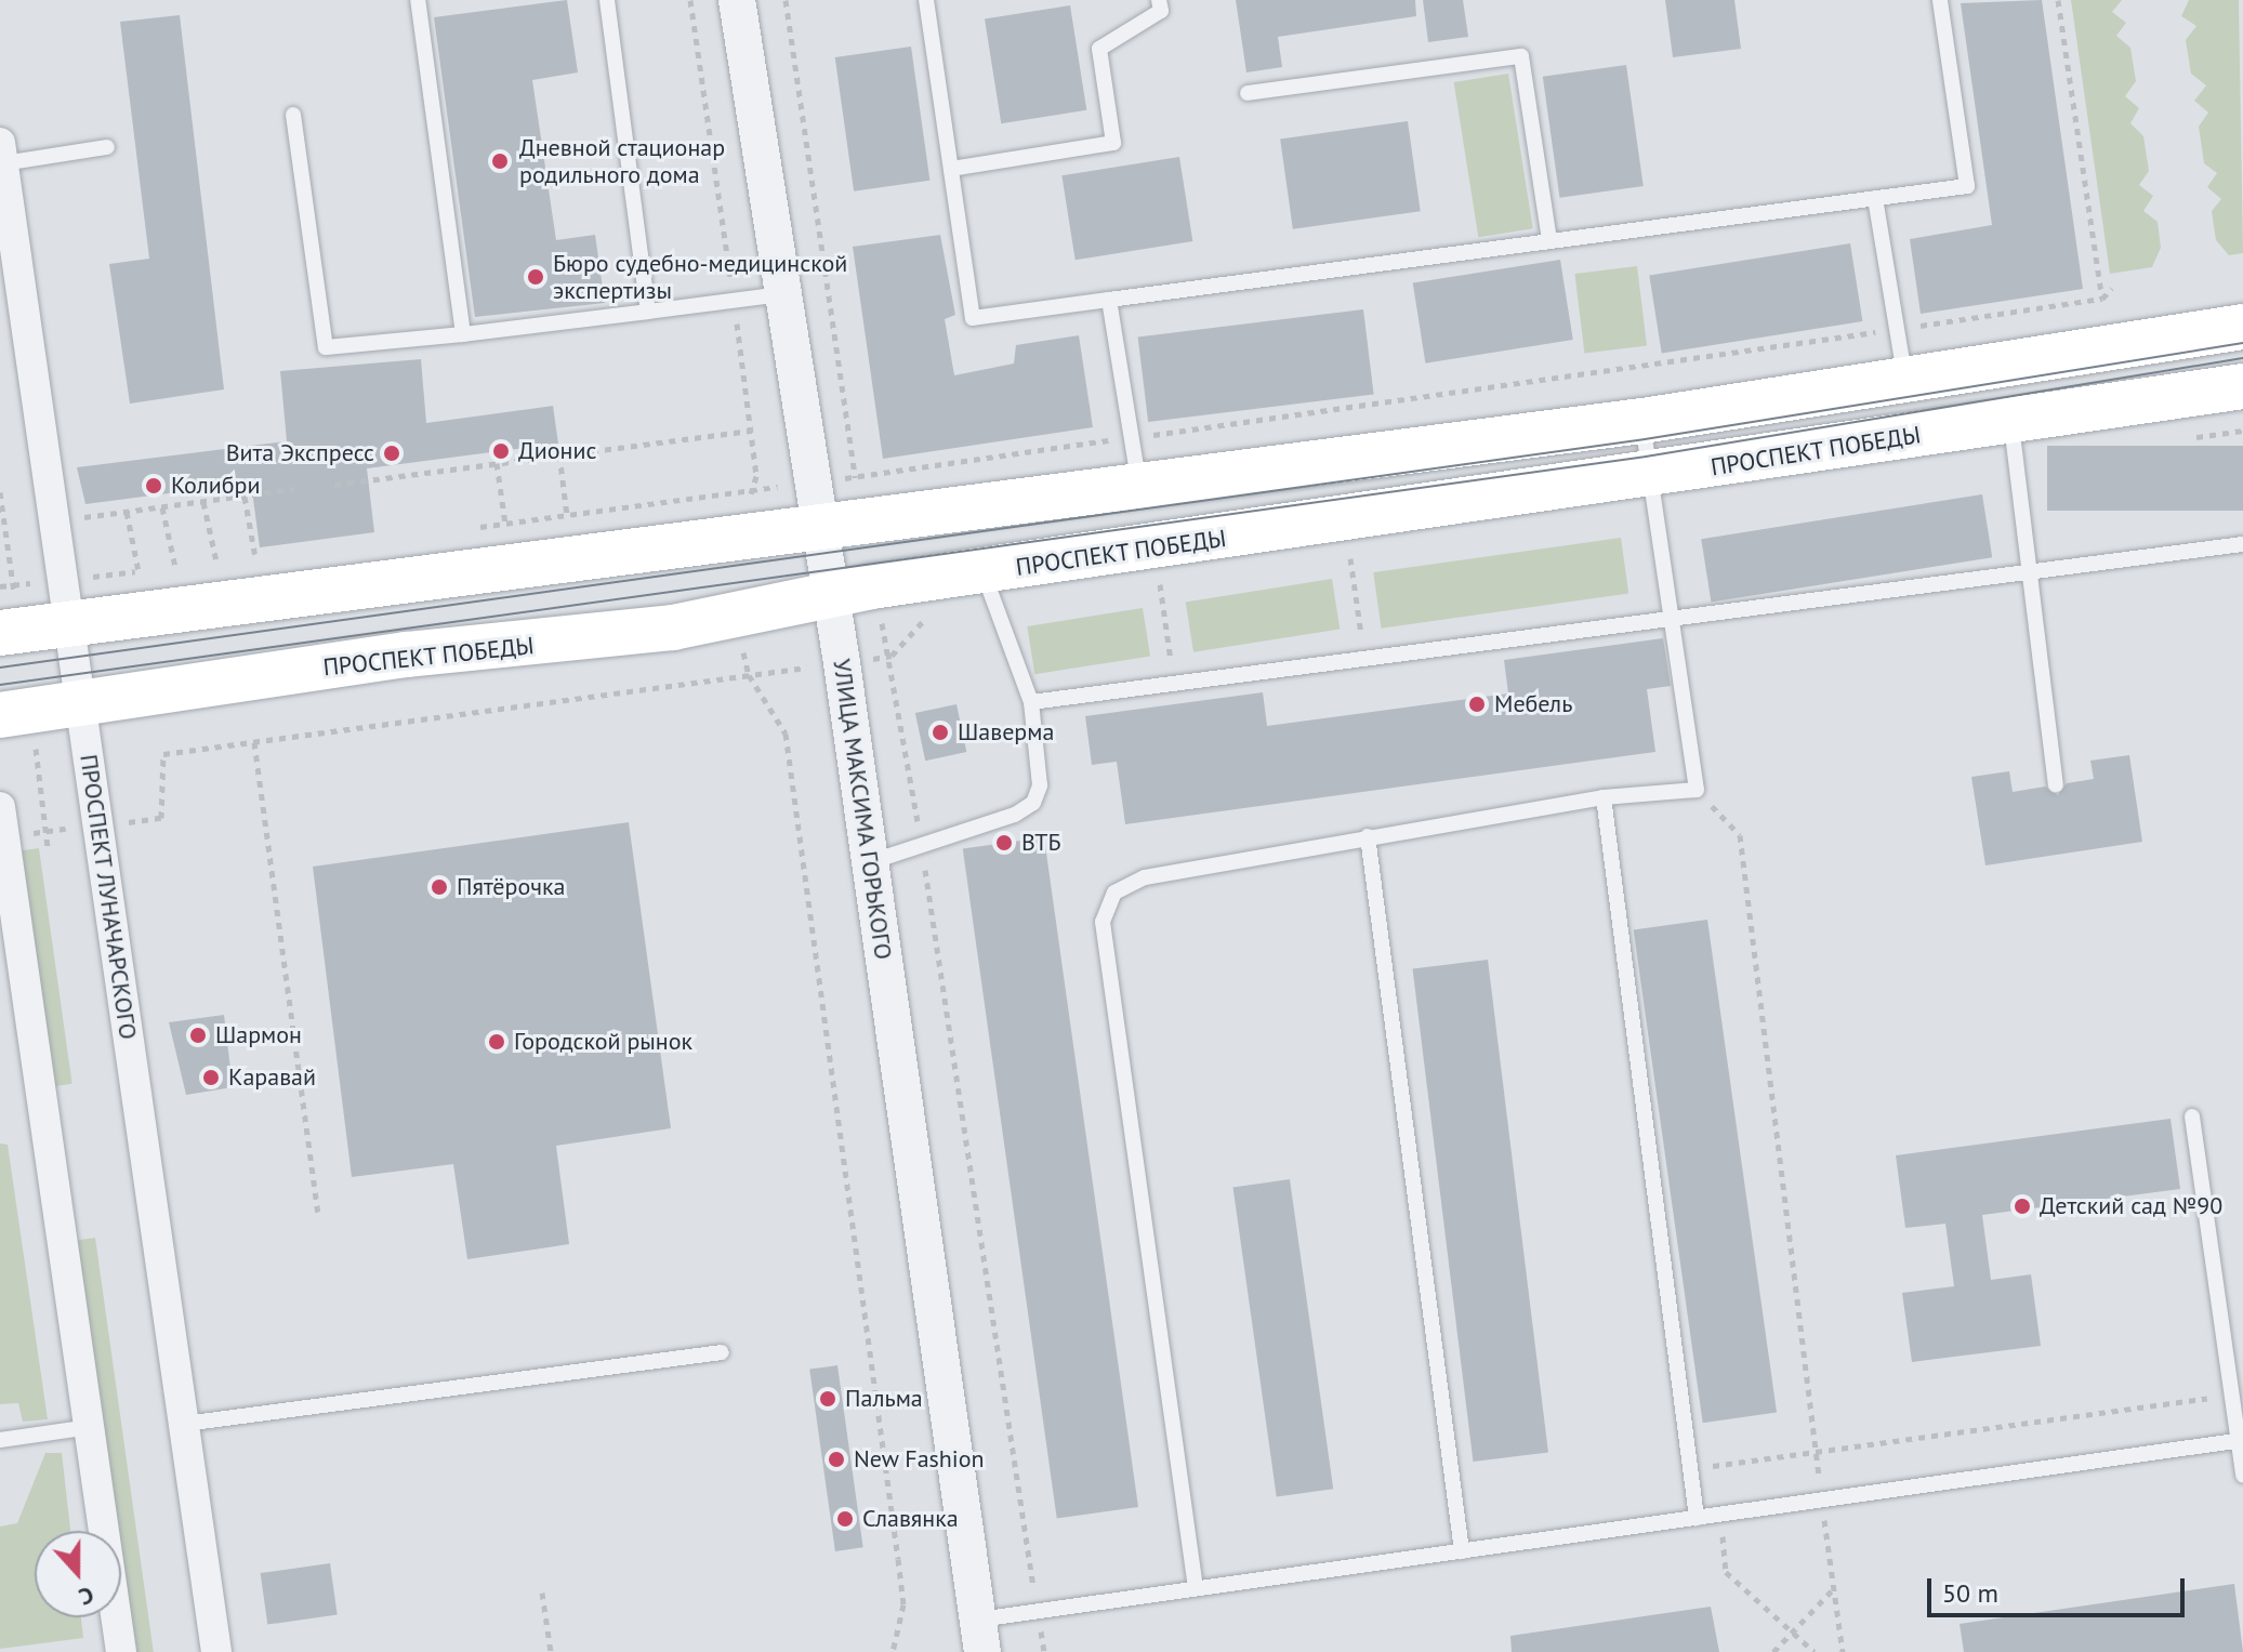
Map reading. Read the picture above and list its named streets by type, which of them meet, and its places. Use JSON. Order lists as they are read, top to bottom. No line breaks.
{"streets":{"main road":["ПРОСПЕКТ ПОБЕДЫ"],"street":["УЛИЦА МАКСИМА ГОРЬКОГО","ПРОСПЕКТ ЛУНАЧАРСКОГО"]},"crossings":[["ПРОСПЕКТ ПОБЕДЫ","УЛИЦА МАКСИМА ГОРЬКОГО"],["ПРОСПЕКТ ПОБЕДЫ","ПРОСПЕКТ ЛУНАЧАРСКОГО"]],"places":["Дневной стационар родильного дома","Бюро судебно-медицинской экспертизы","Дионис","Вита Экспресс","Колибри","Мебель","Шаверма","ВТБ","Пятёрочка","Шармон","Городской рынок","Каравай","Детский сад №90","Пальма","New Fashion","Славянка"],"scale_bar":"50 m","north":"bottom"}
